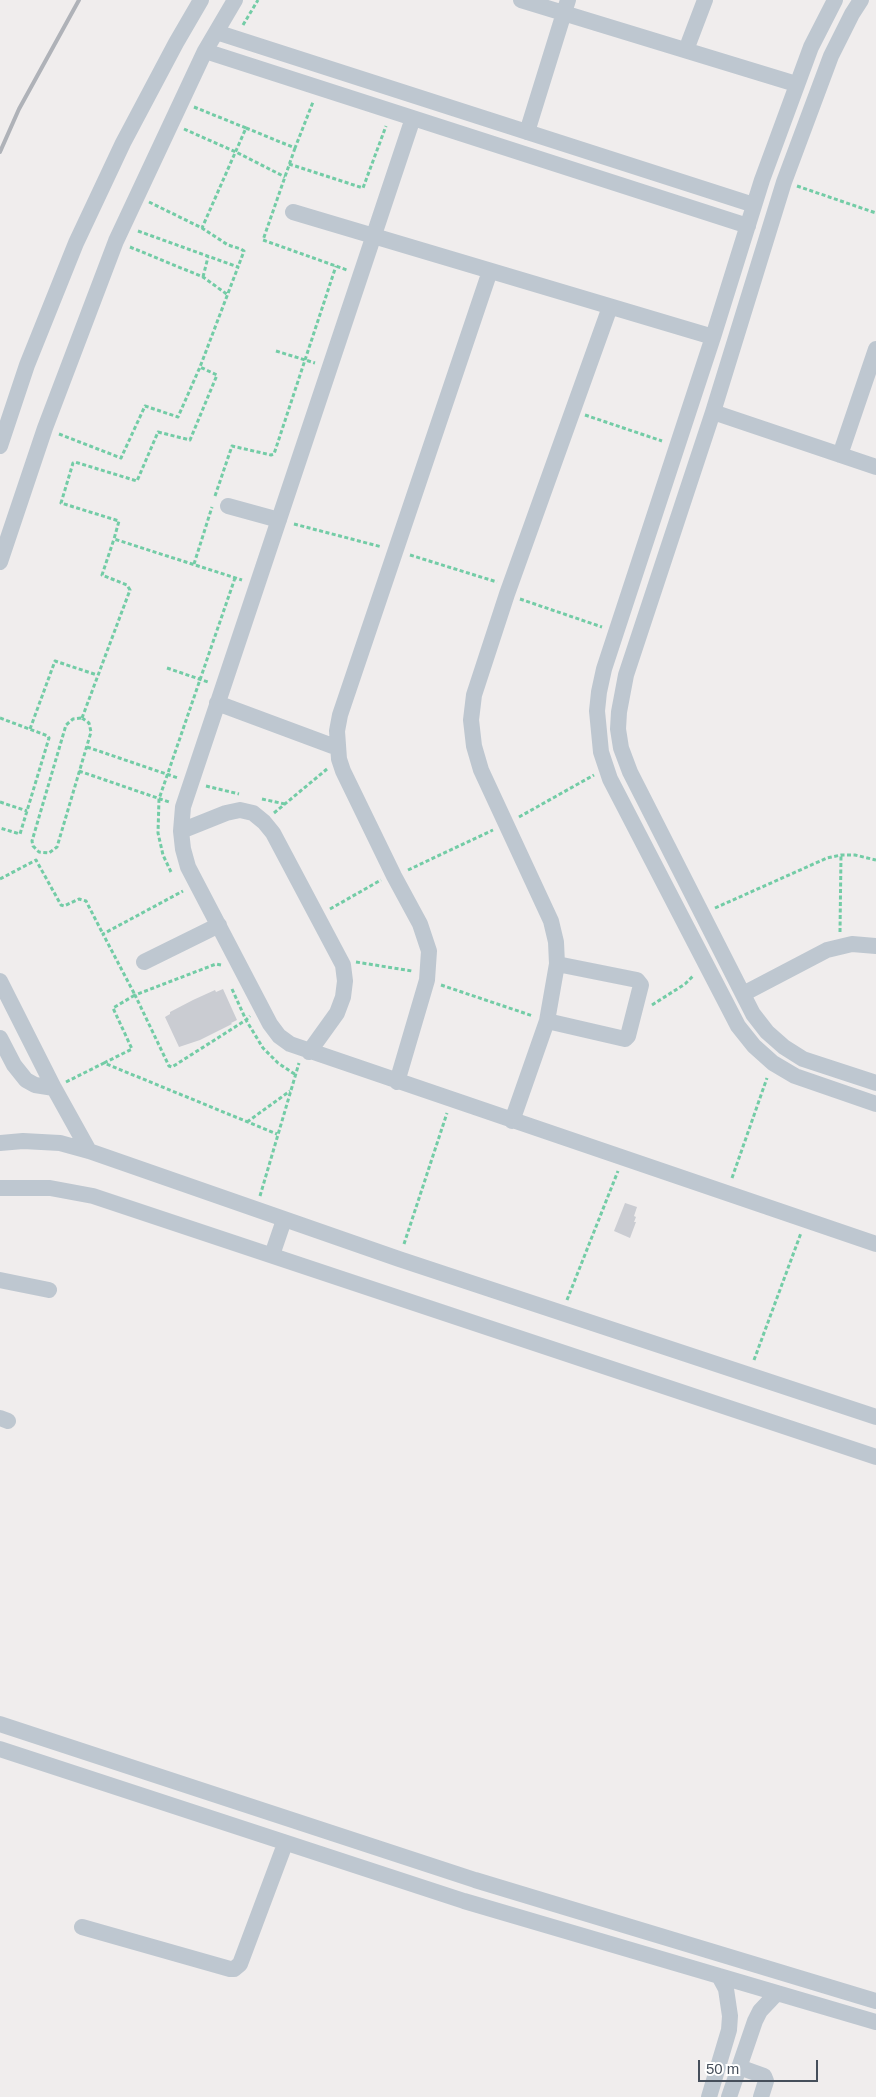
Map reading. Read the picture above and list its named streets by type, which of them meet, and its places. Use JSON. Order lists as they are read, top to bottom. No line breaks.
{"scale_bar":"50 m"}
